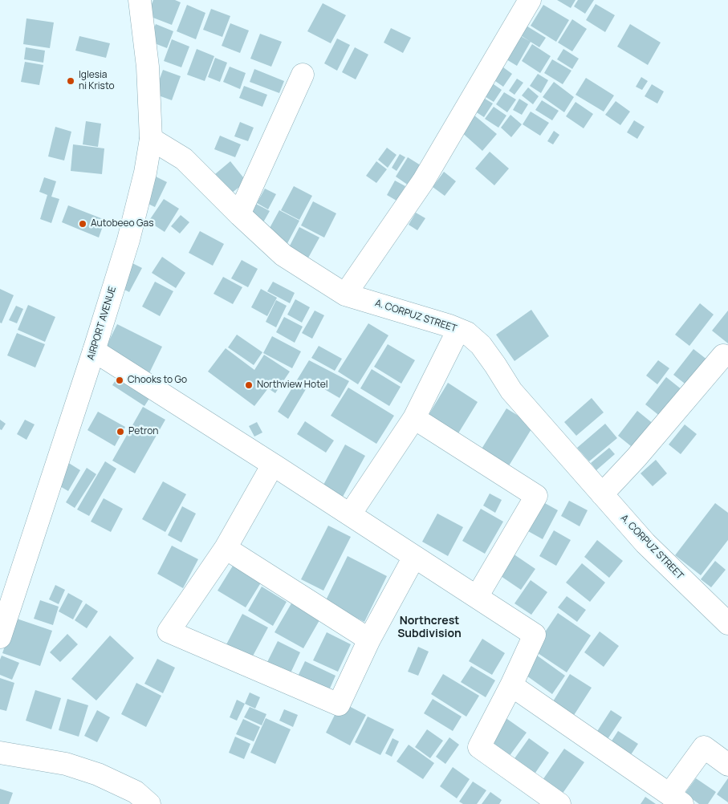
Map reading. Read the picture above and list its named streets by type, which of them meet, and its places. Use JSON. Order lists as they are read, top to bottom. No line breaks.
{"streets":{"street":["A. CORPUZ STREET","AIRPORT AVENUE"]},"crossings":[["A. CORPUZ STREET","AIRPORT AVENUE"]],"districts":["Northcrest Subdivision"],"places":["Iglesia ni Kristo","Autobeeo Gas","Chooks to Go","Northview Hotel","Petron"]}
